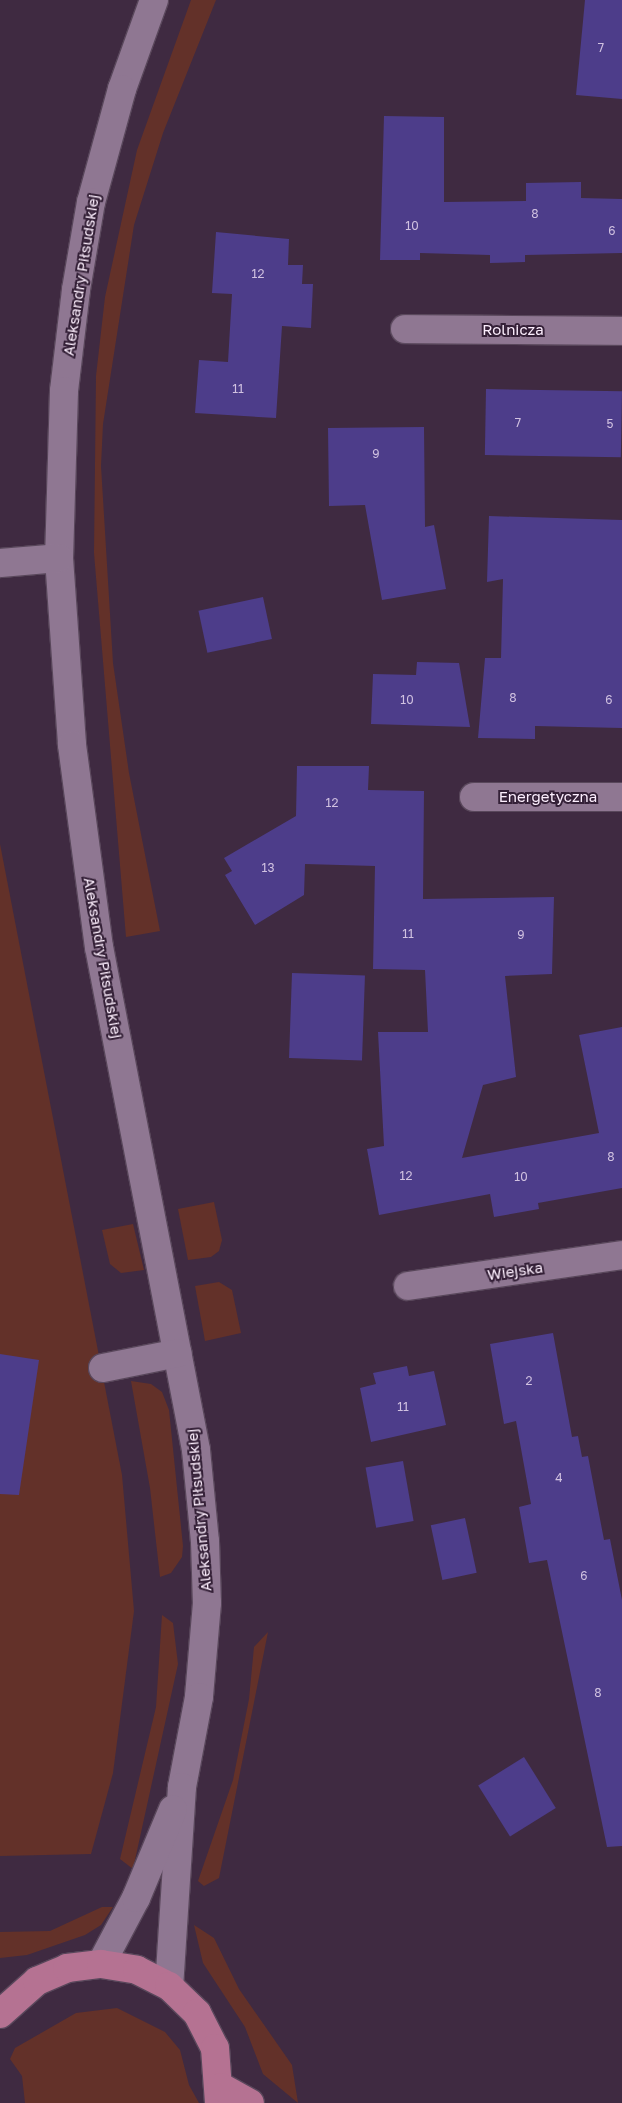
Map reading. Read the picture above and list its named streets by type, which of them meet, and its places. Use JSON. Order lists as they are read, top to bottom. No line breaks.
{"streets":{"street":["Aleksandry Piłsudskiej","Rolnicza","Energetyczna","Wiejska"]},"house_numbers":["7","8","10","6","12","11","7","5","9","8","10","6","12","13","11","9","8","12","10","2","11","4","6","8"]}
